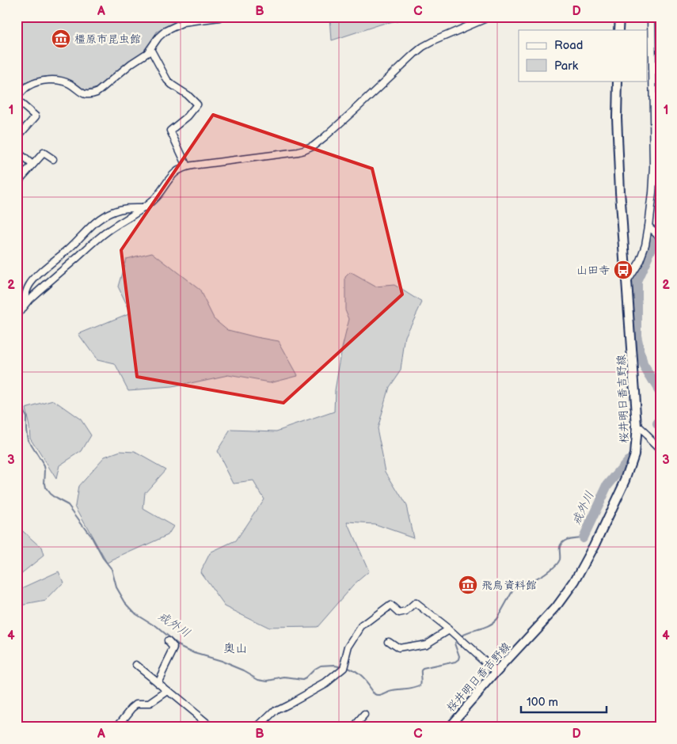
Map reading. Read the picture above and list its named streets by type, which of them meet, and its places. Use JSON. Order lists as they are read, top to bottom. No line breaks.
{"streets":{"main road":["桜井明日香吉野線"]},"districts":["奥山"],"water":["戒外川"],"places":{"museum":["橿原市昆虫館","飛鳥資料館"],"bus stop":["山田寺"]},"legend":["Road","Park"],"scale_bar":"100 m","grid":{"columns":["A","B","C","D"],"rows":["1","2","3","4"]}}
